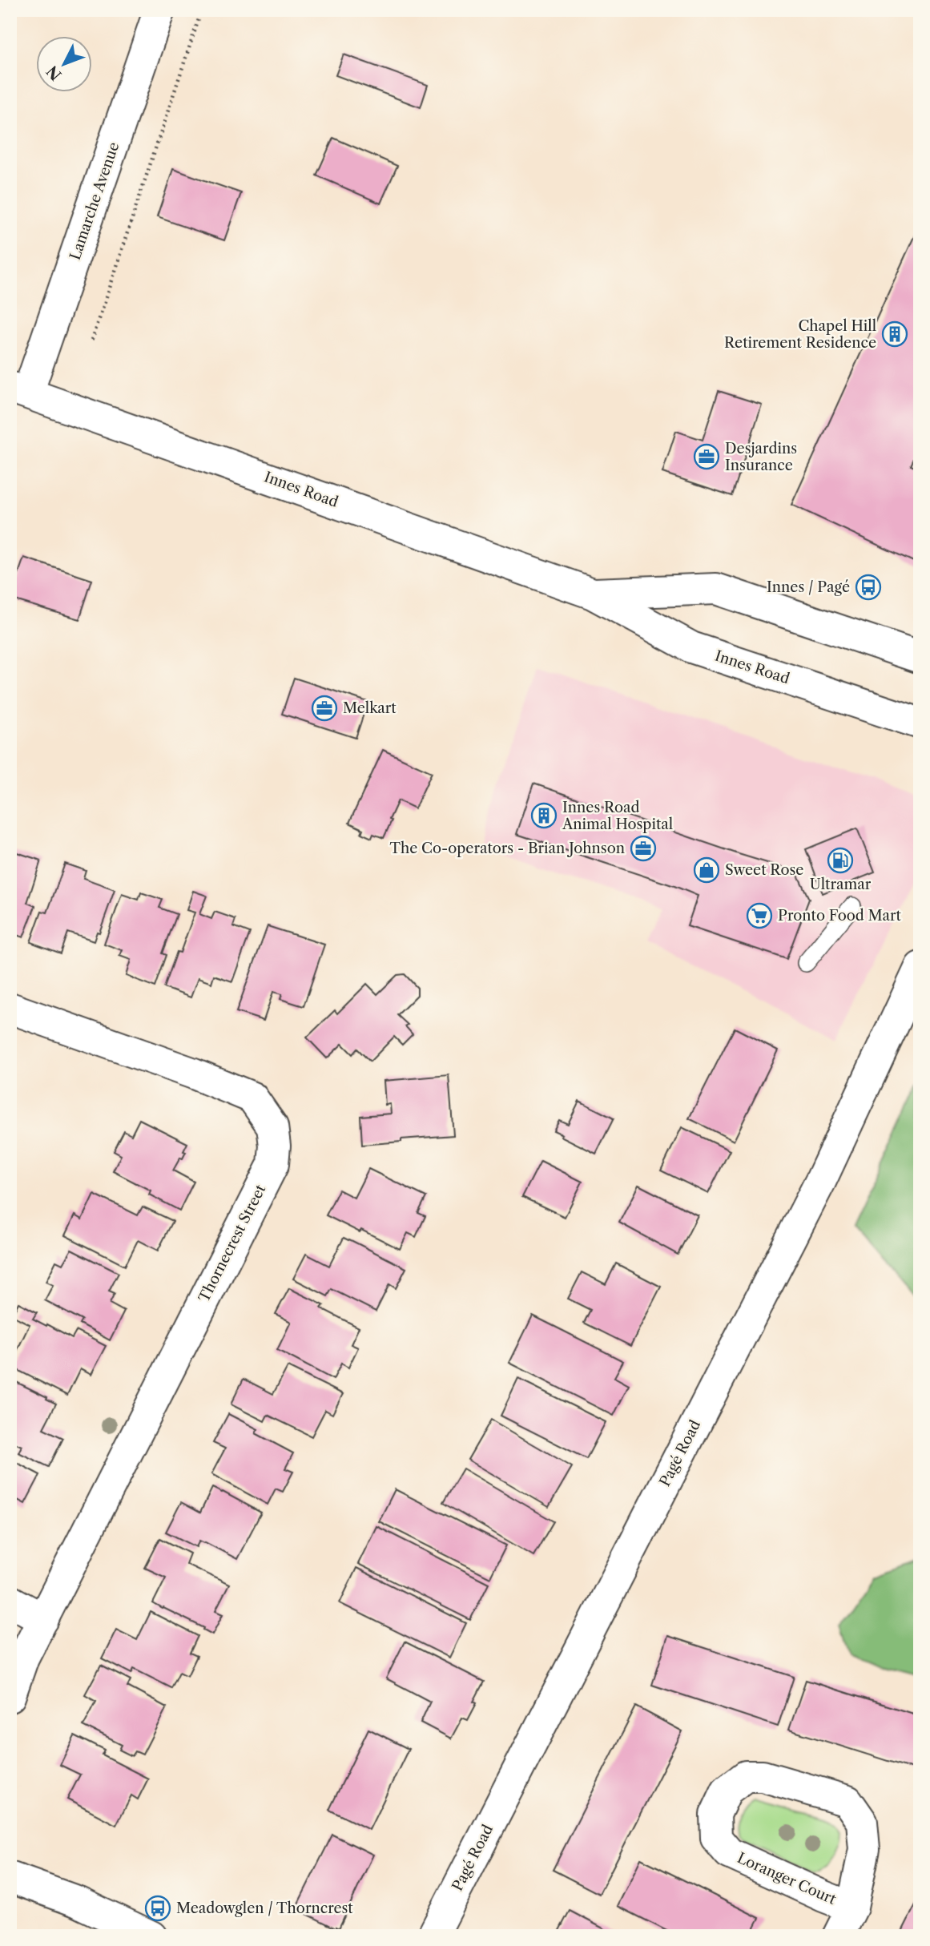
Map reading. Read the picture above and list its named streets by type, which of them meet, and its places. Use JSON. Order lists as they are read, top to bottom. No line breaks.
{"streets":{"street":["Lamarche Avenue","Innes Road","Thornecrest Street","Pagé Road","Loranger Court"]},"crossings":[["Lamarche Avenue","Innes Road"]],"places":{"building":["Chapel Hill Retirement Residence","Innes Road Animal Hospital"],"office":["Desjardins Insurance","Melkart","The Co-operators - Brian Johnson"],"bus stop":["Innes / Pagé","Meadowglen / Thorncrest"],"fuel station":["Ultramar"],"shop":["Sweet Rose"],"supermarket":["Pronto Food Mart"]},"north":"bottom left"}
